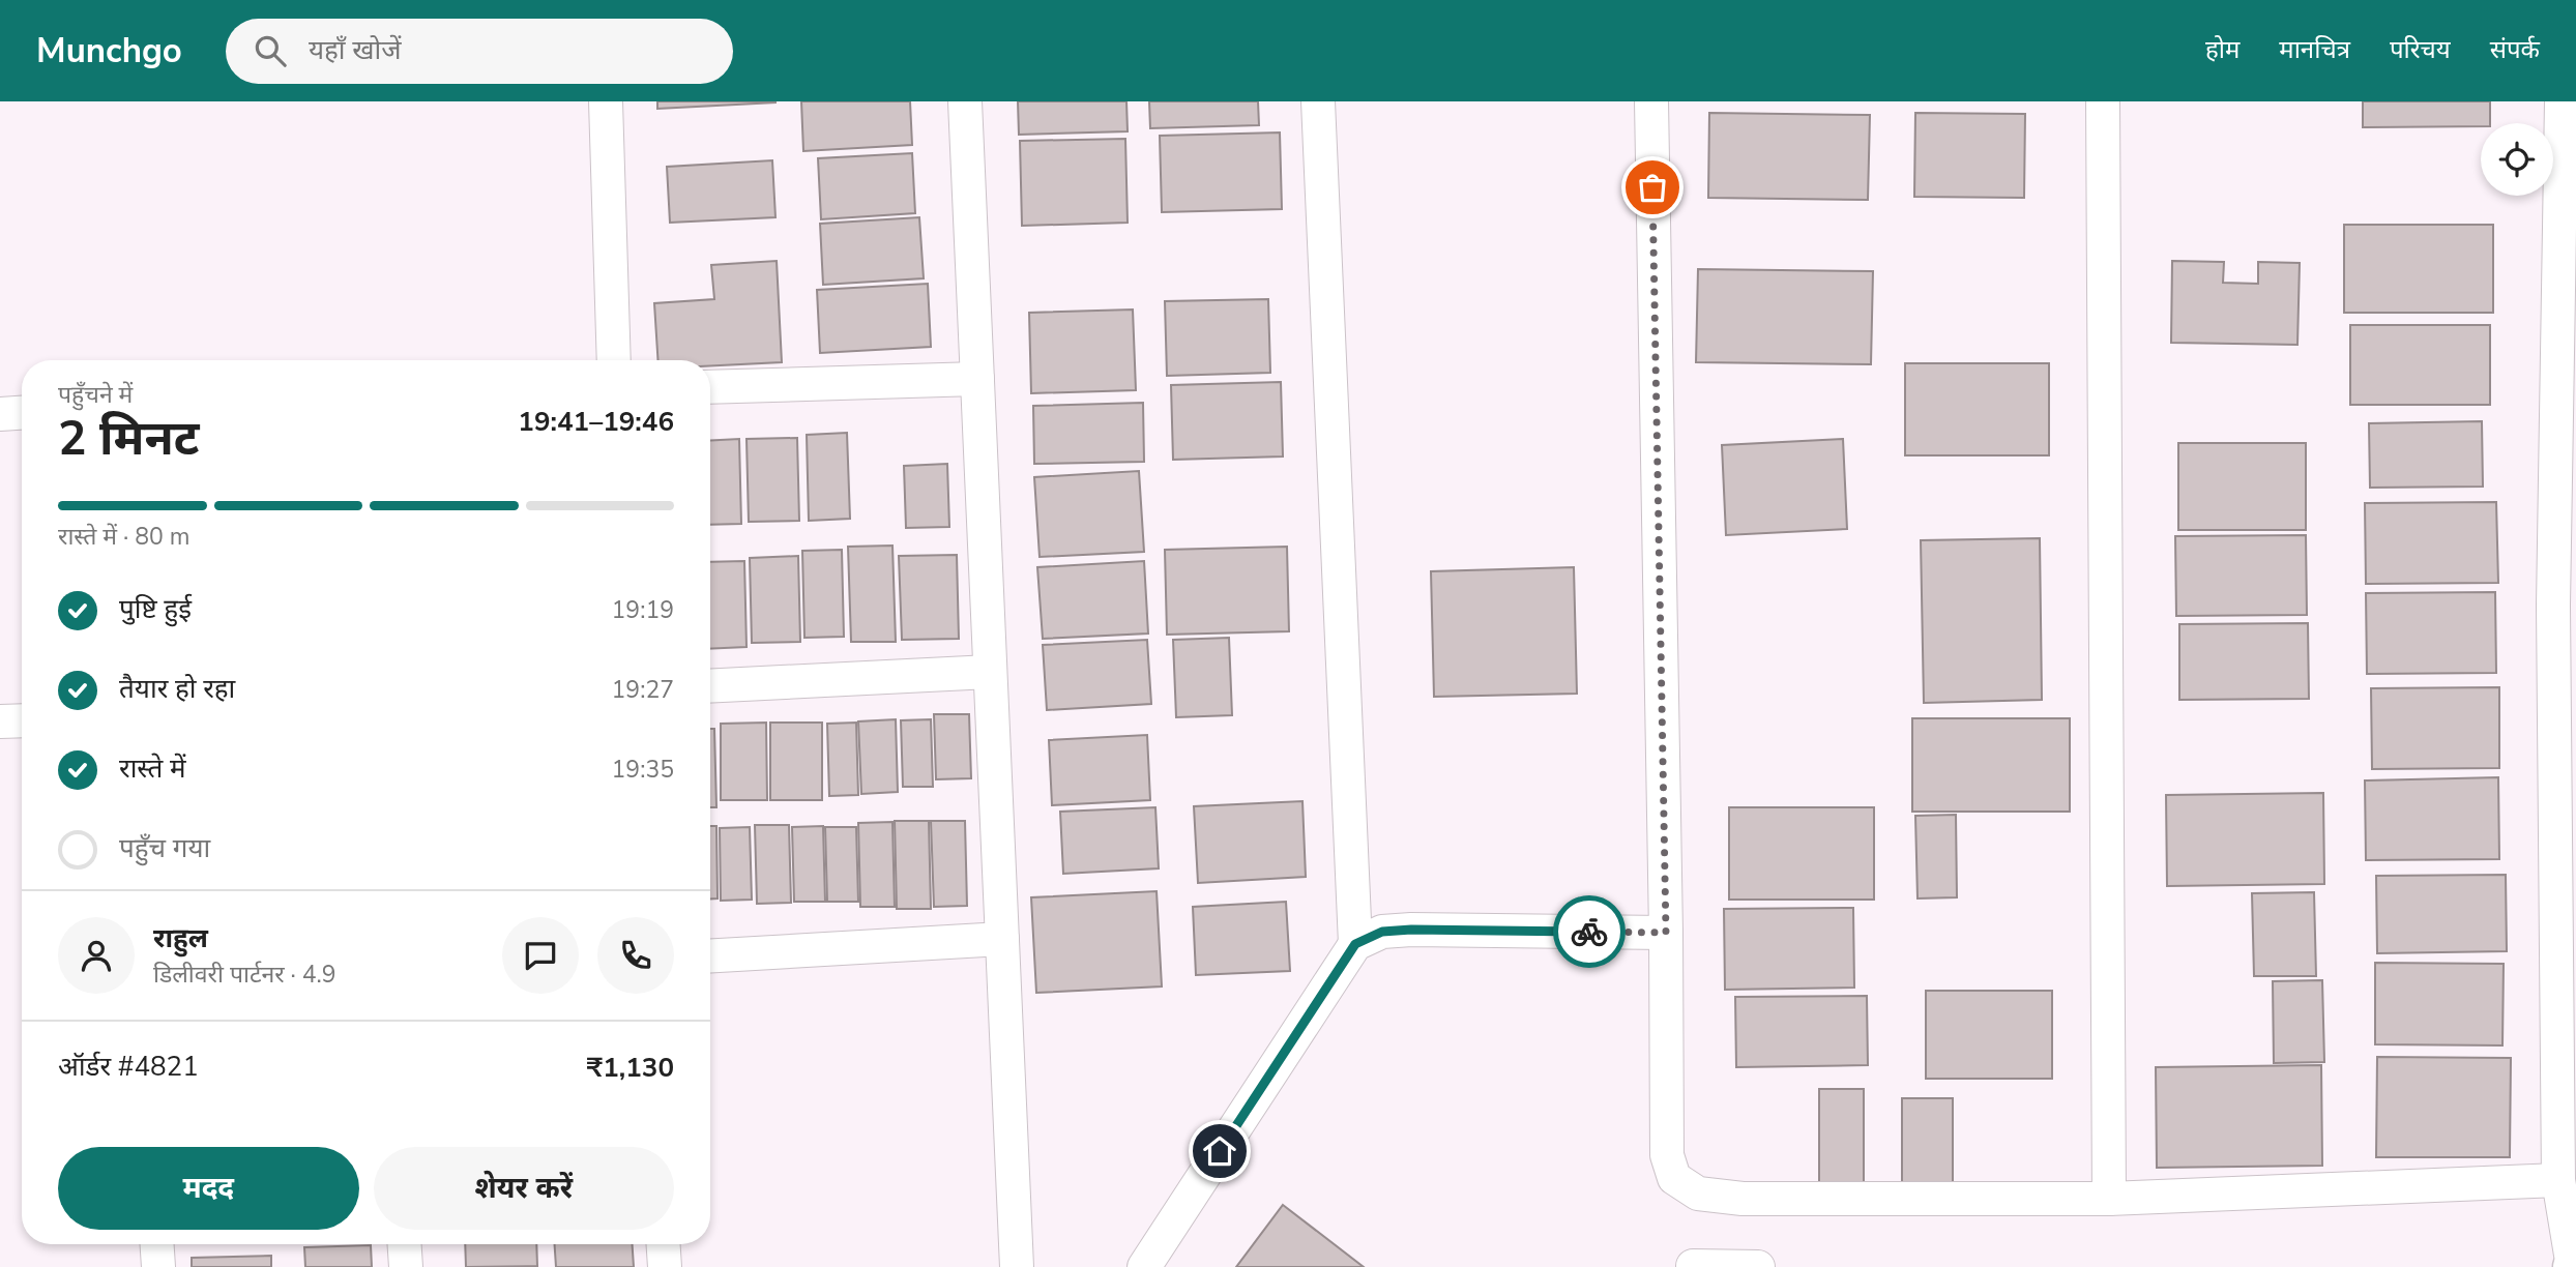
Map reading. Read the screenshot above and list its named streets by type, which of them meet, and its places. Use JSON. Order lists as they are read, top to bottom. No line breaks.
{"page":{"header":"Munchgo","search":"यहाँ खोजें","nav":["होम","मानचित्र","परिचय","संपर्क"],"heading":["2 मिनट","पहुँचने में","19:41–19:46"],"panel":["राहुल","डिलीवरी पार्टनर · 4.9","ऑर्डर #4821","₹1,130"],"bar":"रास्ते में · 80 m","list":[["पुष्टि हुई","19:19"],["तैयार हो रहा","19:27"],["रास्ते में","19:35"],"पहुँच गया"],"buttons":["मदद","शेयर करें"]}}
